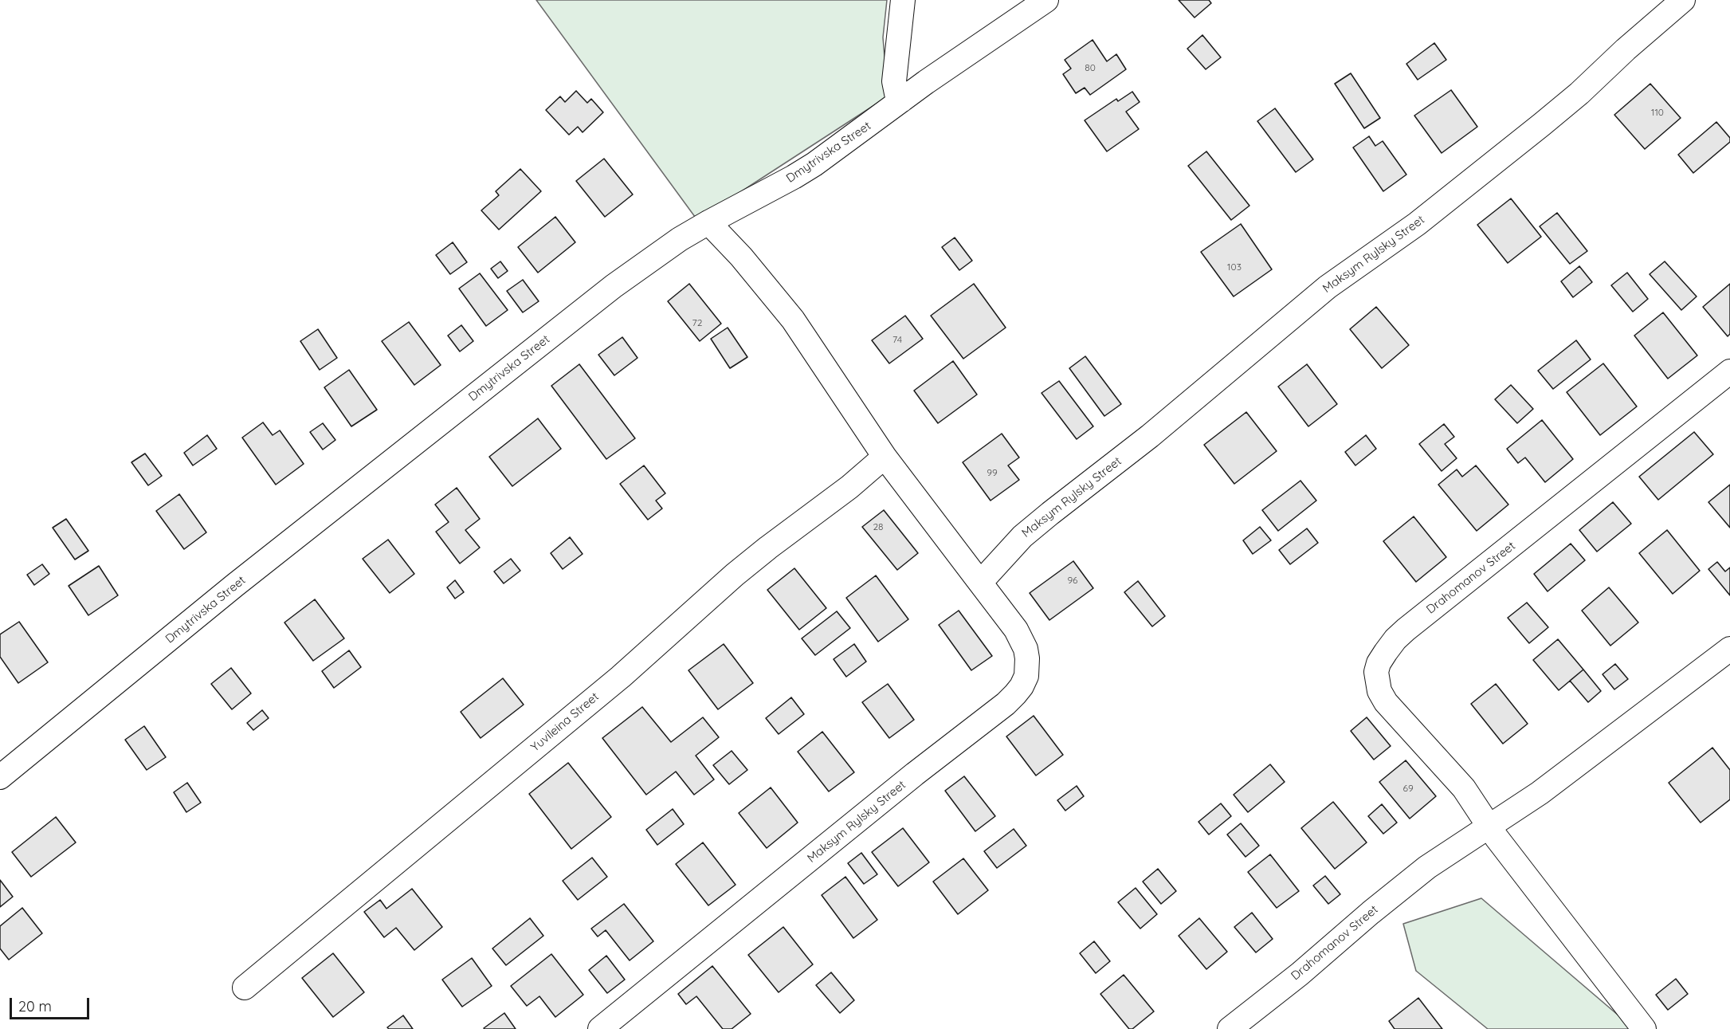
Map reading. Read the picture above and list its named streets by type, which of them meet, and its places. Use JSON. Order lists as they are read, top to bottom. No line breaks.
{"streets":{"street":["Dmytrivska Street","Maksym Rylsky Street","Drahomanov Street","Yuvileina Street"]},"house_numbers":["80","110","103","72","74","99","28","96","69"],"scale_bar":"20 m"}
